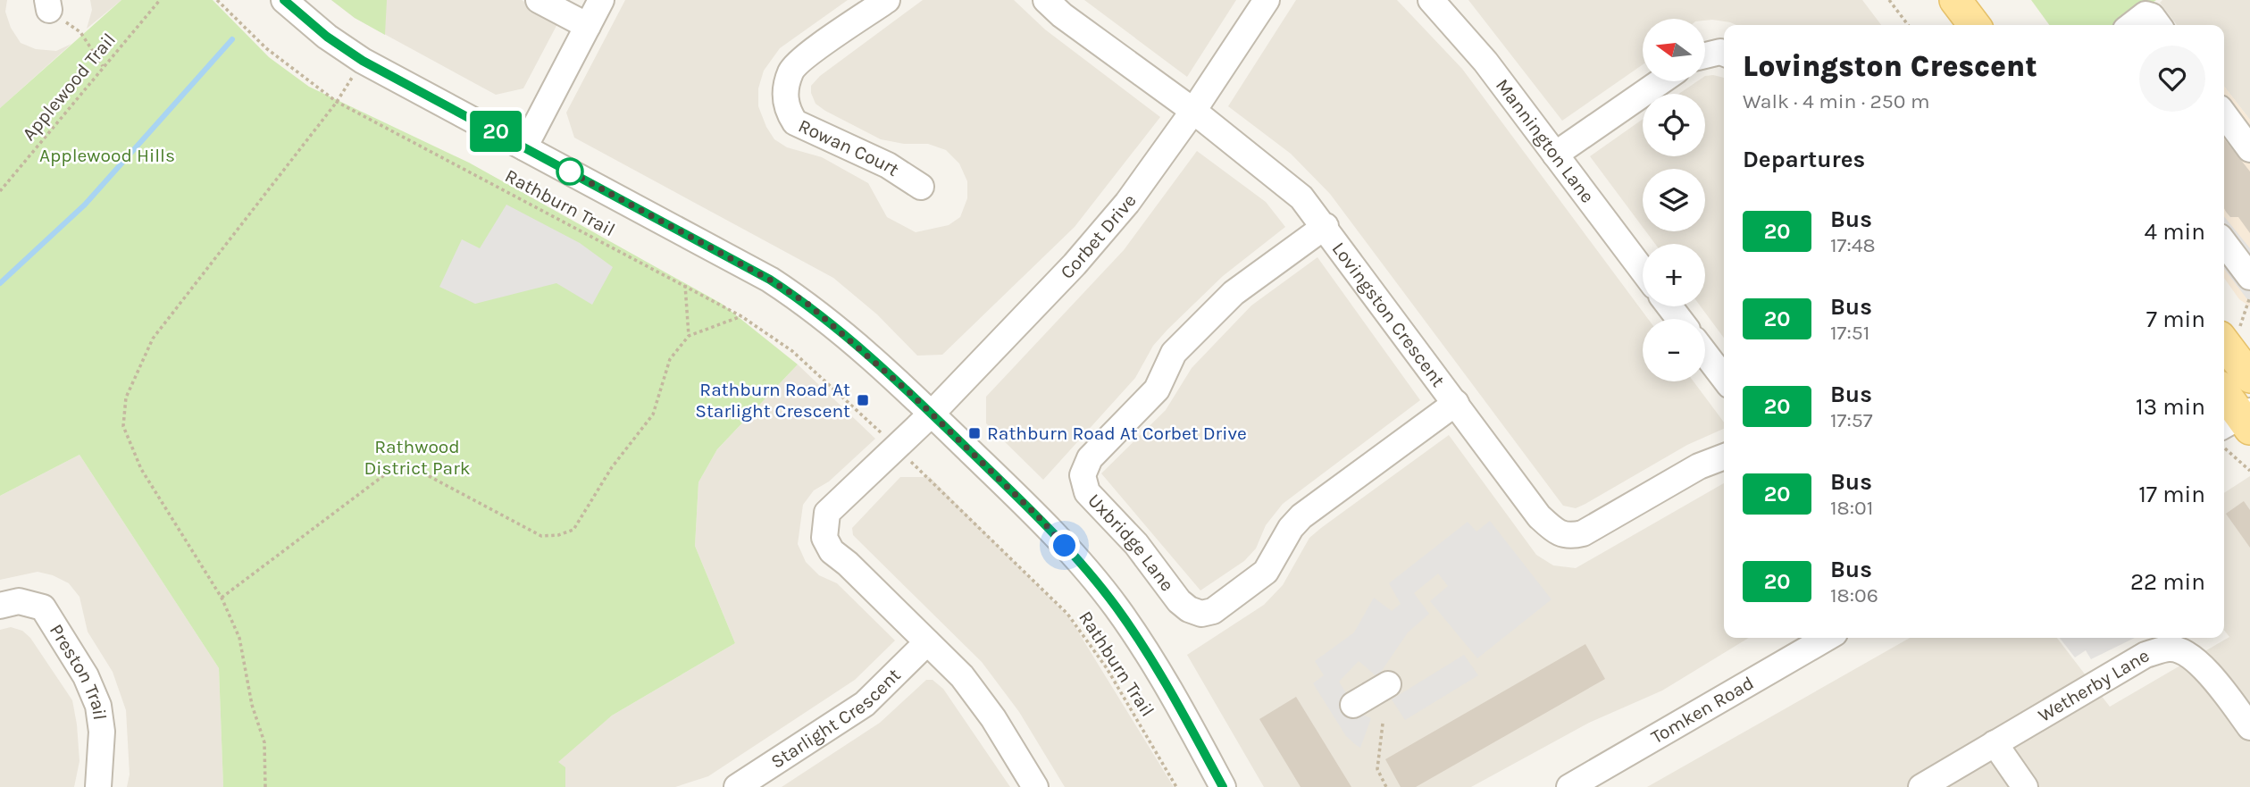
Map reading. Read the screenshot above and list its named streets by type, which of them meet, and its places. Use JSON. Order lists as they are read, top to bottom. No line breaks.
{"streets":{"street":["Mannington Lane","Rowan Court","Corbet Drive","Lovingston Crescent","Uxbridge Lane","Preston Trail","Wetherby Lane","Tomken Road","Starlight Crescent"],"path":["Applewood Trail","Rathburn Trail"]},"crossings":[["Rathburn Trail","Corbet Drive"],["Corbet Drive","Lovingston Crescent"],["Lovingston Crescent","Uxbridge Lane"]],"parks":["Applewood Hills","Rathwood District Park"],"places":{"transit":["Rathburn Road At Starlight Crescent","Rathburn Road At Corbet Drive"]},"lines":["bus line 20"],"north":"left","page":{"on_map":"20","map_buttons":["+","−"],"heading":[["Lovingston Crescent","Walk · 4 min · 250 m"],"Departures"],"list":[{"mark":"20","name":"Bus","note":"17:48","value":"4 min"},{"mark":"20","name":"Bus","note":"17:51","value":"7 min"},{"mark":"20","name":"Bus","note":"17:57","value":"13 min"},{"mark":"20","name":"Bus","note":"18:01","value":"17 min"},{"mark":"20","name":"Bus","note":"18:06","value":"22 min"}]}}
